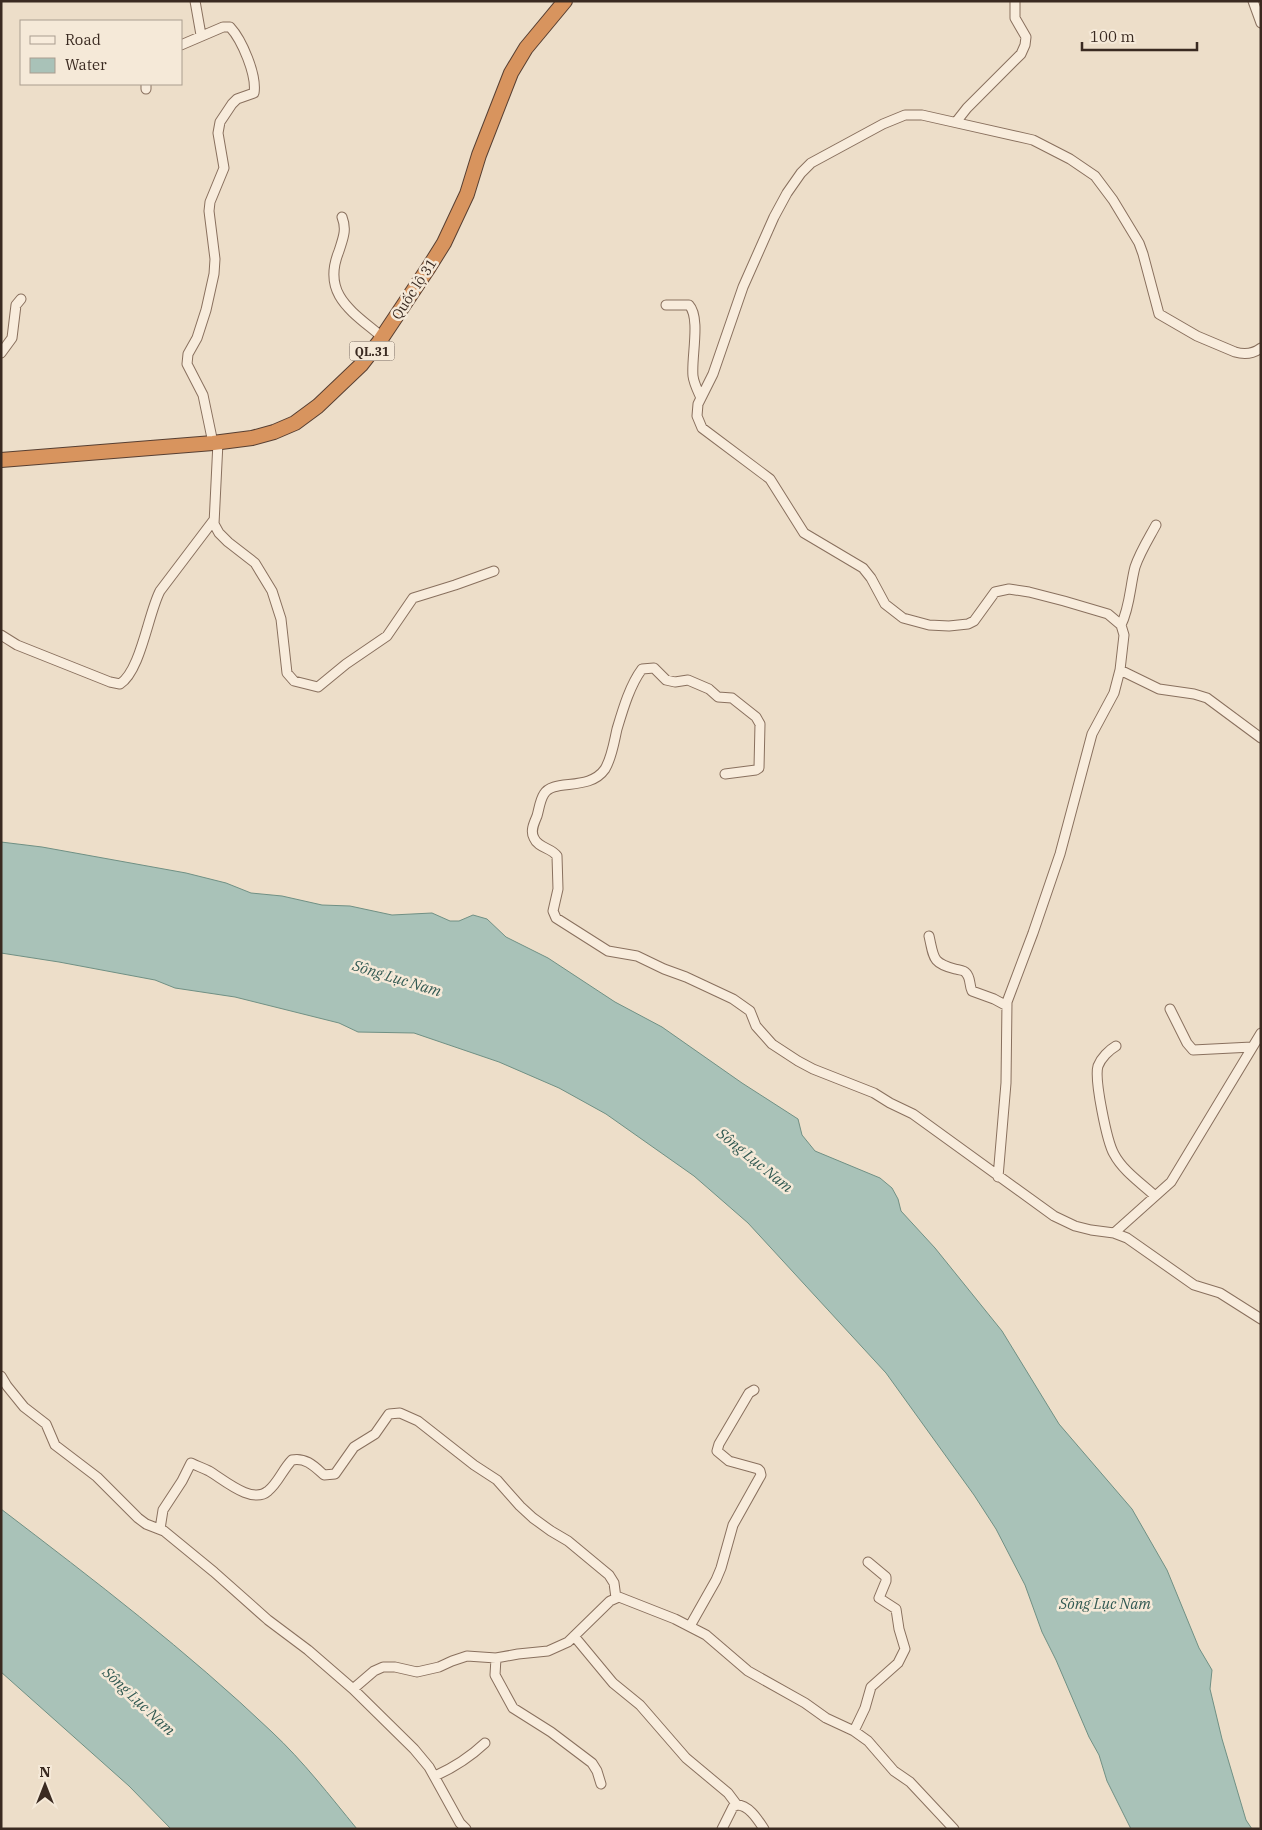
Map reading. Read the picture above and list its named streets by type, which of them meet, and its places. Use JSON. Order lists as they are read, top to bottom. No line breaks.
{"streets":{"highway":["Quốc lộ 31","QL.31"]},"water":["Sông Lục Nam"],"legend":["Road","Water"],"scale_bar":"100 m","north":"top"}
